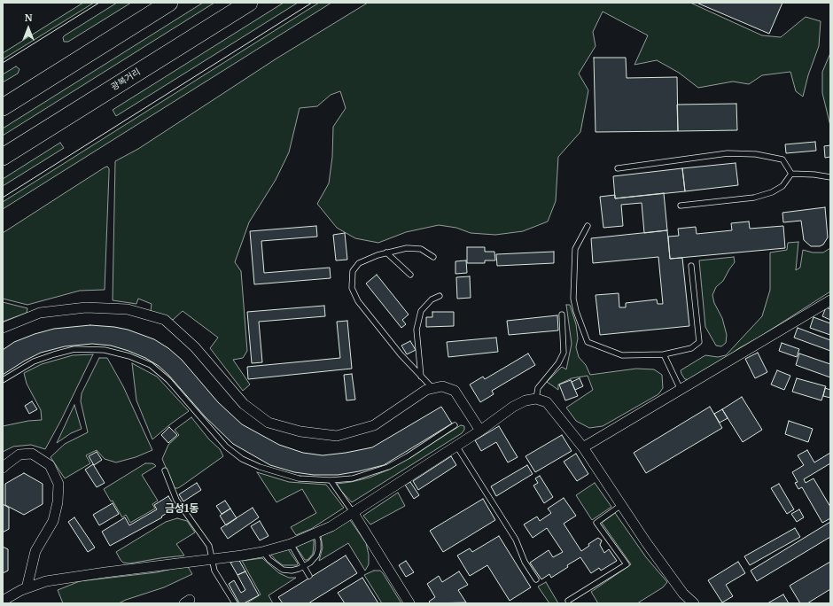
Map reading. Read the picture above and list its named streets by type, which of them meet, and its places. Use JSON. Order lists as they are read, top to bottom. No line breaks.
{"streets":{"highway":["광복거리"]},"districts":["금성1동"],"north":"top"}
